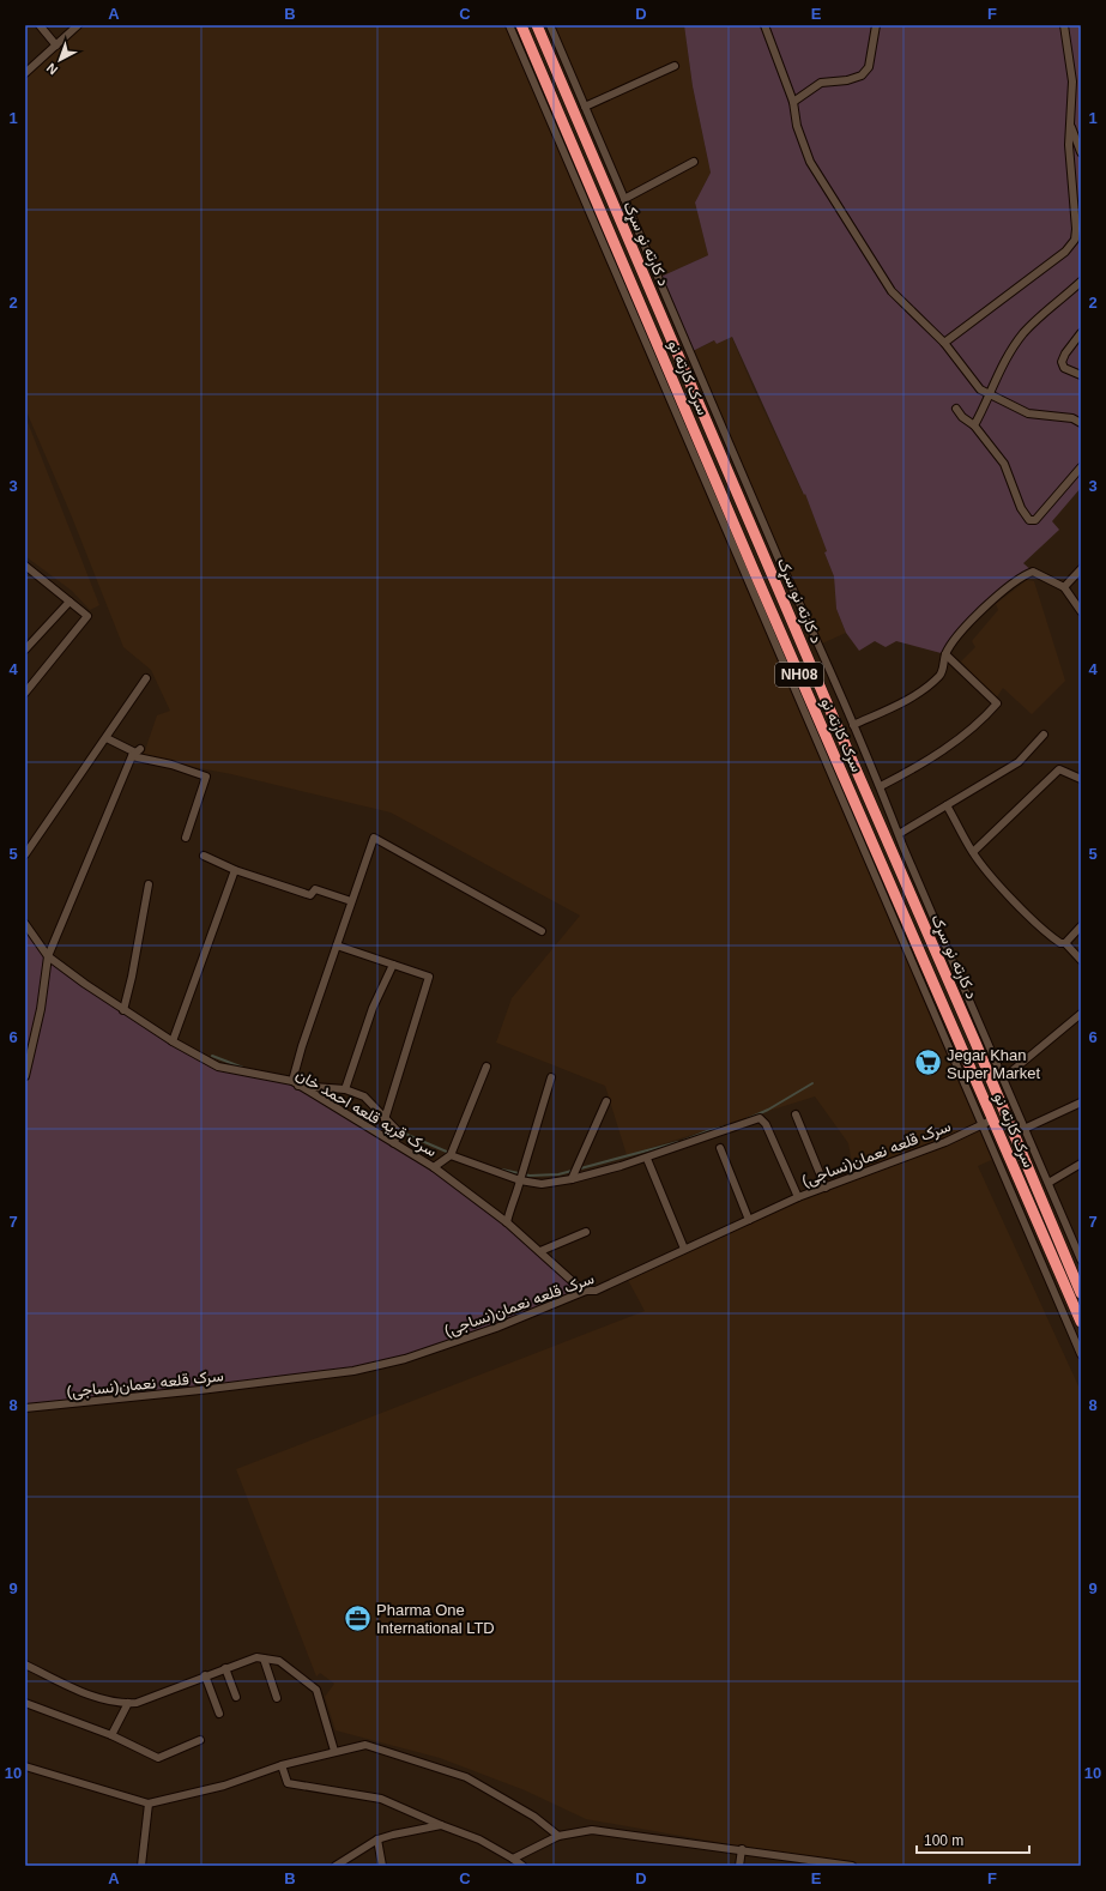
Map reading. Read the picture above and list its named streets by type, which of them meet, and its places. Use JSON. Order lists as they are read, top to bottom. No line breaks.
{"streets":{"highway":["د کارته نو سړک","سرک کارته نو","NH08"],"street":["سرک قریه قلعه احمد خان","سرک قلعه نعمان(نساجی)"]},"crossings":[["سرک کارته نو","سرک قلعه نعمان(نساجی)"],["سرک قریه قلعه احمد خان","سرک قلعه نعمان(نساجی)"]],"places":{"supermarket":["Jegar Khan Super Market"],"office":["Pharma One International LTD"]},"scale_bar":"100 m","north":"bottom left","grid":{"columns":["A","B","C","D","E","F"],"rows":["1","2","3","4","5","6","7","8","9","10"]}}
